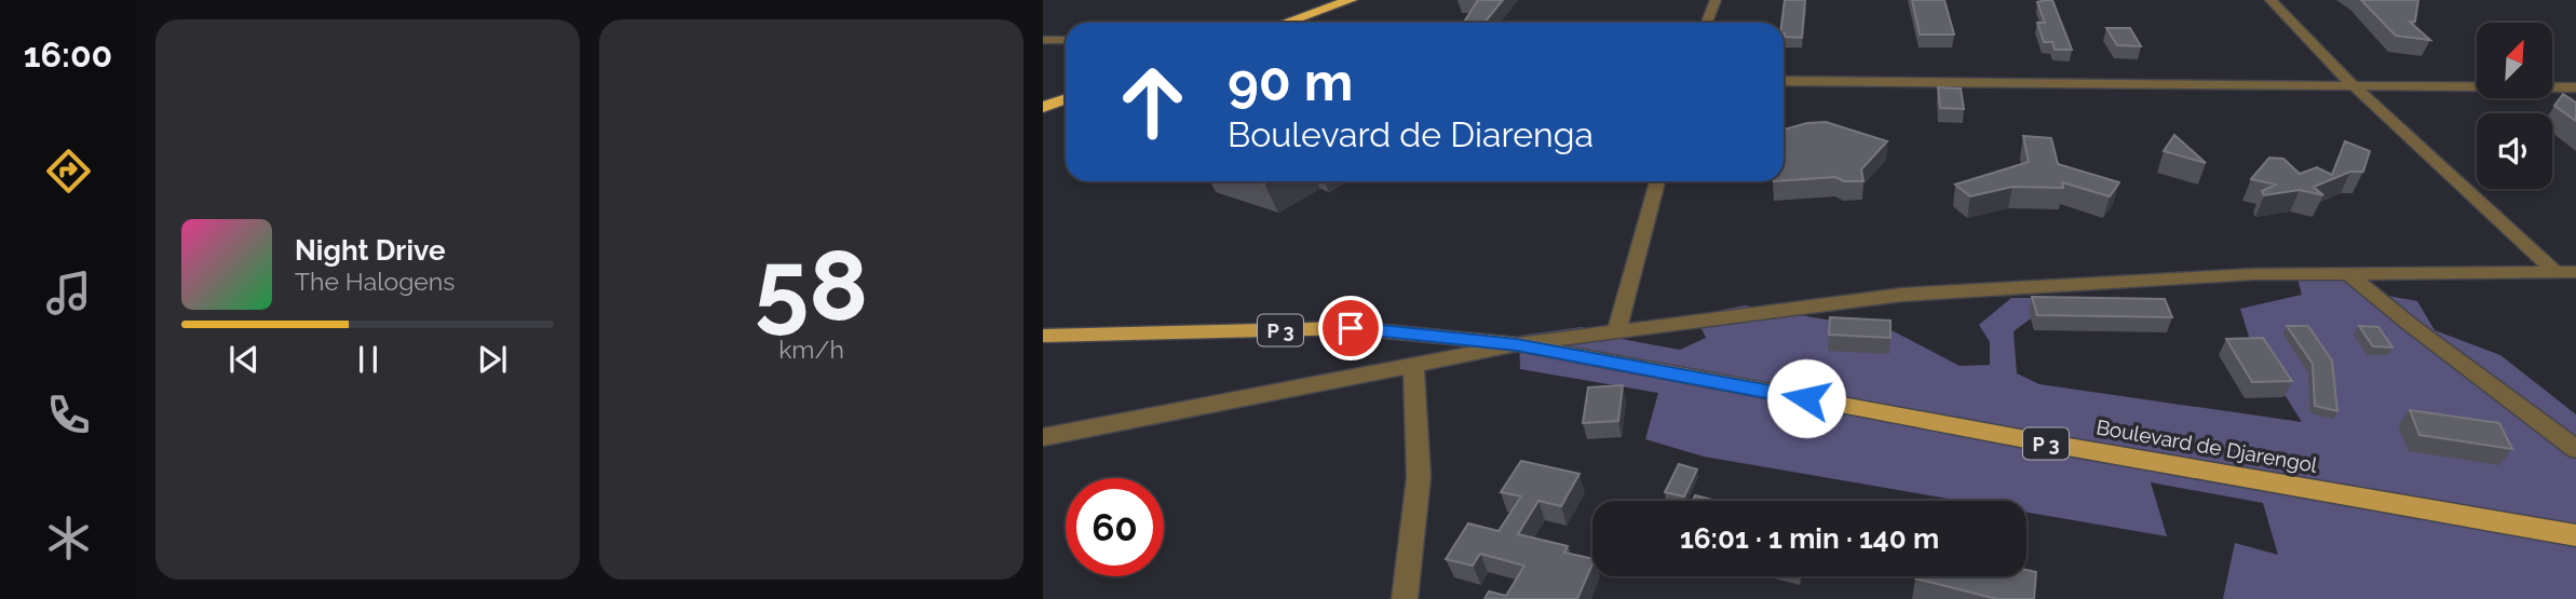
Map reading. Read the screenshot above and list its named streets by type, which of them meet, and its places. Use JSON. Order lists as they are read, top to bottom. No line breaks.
{"streets":{"main road":["P 3","Boulevard de Djarengol"]},"crossings":[["P 3","Boulevard de Djarengol"]],"north":"top right","page":{"tabs":"16:00","tile":["58","km/h"],"turn":["90 m","Boulevard de Diarenga"],"song":["Night Drive","The Halogens"],"limit":"60","trip":"16:01 · 1 min · 140 m"}}
